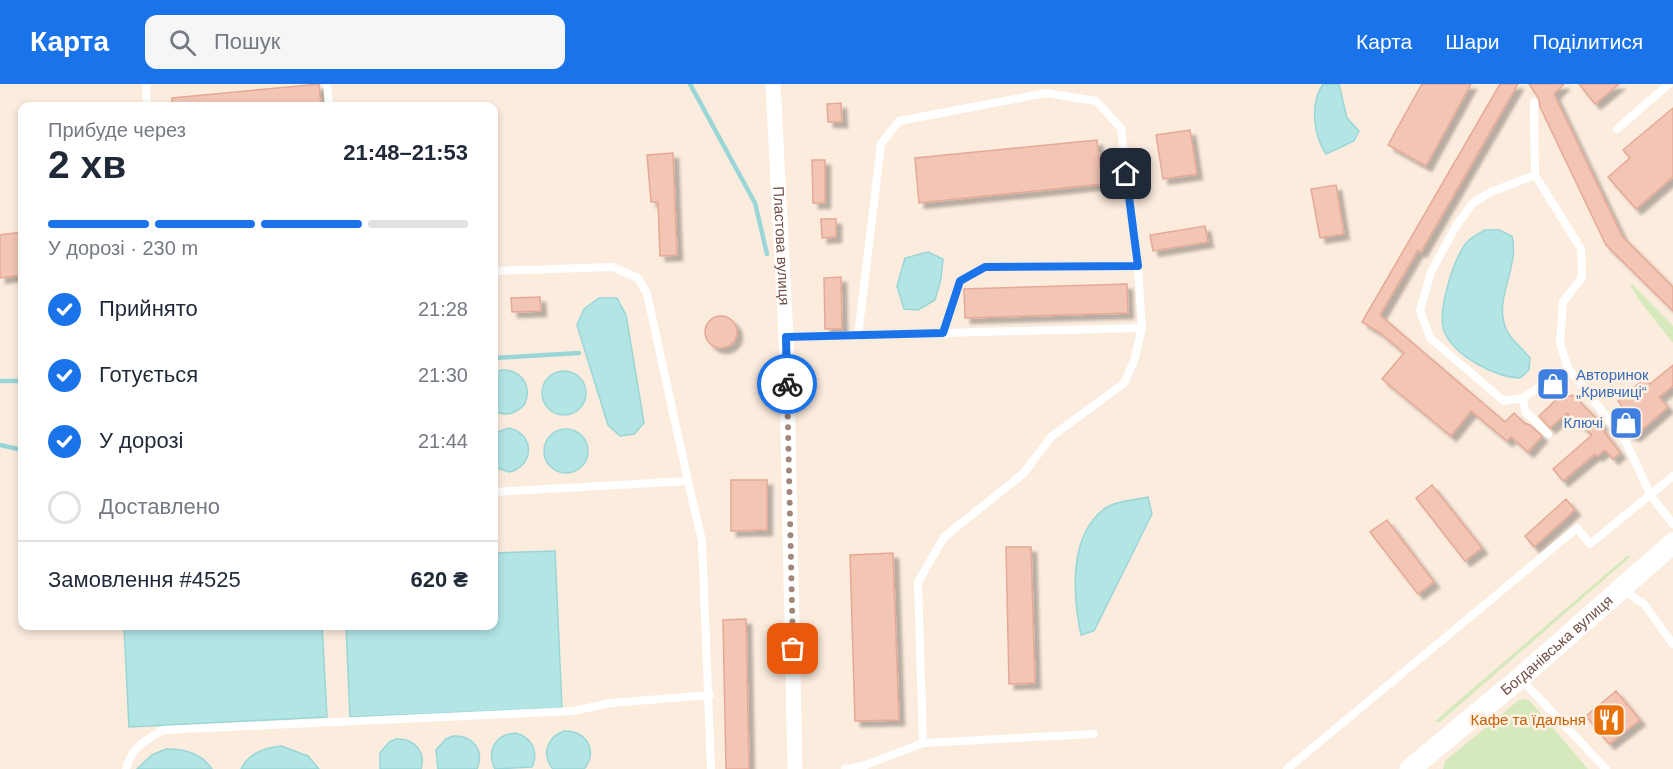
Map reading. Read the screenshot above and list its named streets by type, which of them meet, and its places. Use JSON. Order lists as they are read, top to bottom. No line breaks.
{"streets":{"main road":["Богданівська вулиця"],"street":["Пластова вулиця"]},"places":{"shop":["Авторинок „Кривчиці“","Ключі"],"restaurant":["Кафе та їдальня"]},"page":{"header":"Карта","search":"Пошук","nav":["Карта","Шари","Поділитися"],"heading":["2 хв","Прибуде через","21:48–21:53"],"panel":["Замовлення #4525","620 ₴"],"bar":"У дорозі · 230 m","list":[["Прийнято","21:28"],["Готується","21:30"],["У дорозі","21:44"],"Доставлено"]}}
